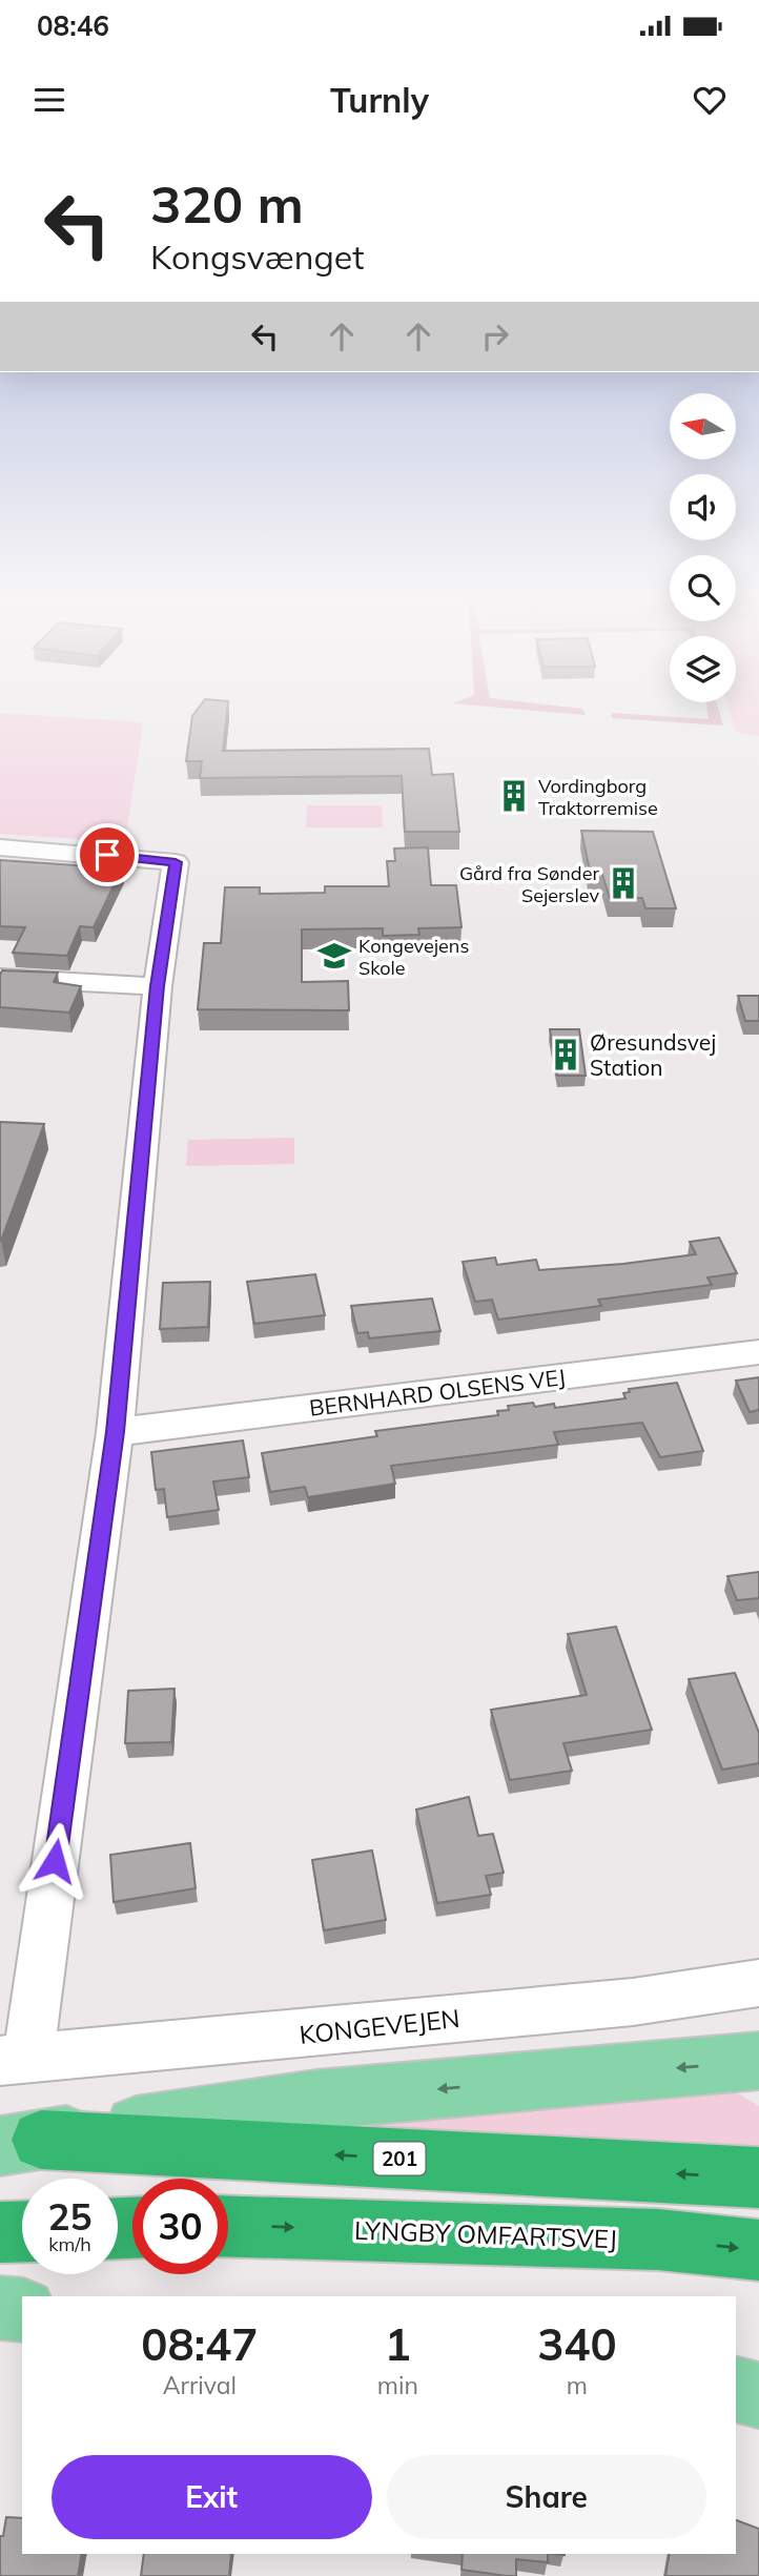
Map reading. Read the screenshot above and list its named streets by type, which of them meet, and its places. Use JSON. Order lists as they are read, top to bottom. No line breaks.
{"streets":{"highway":["201","LYNGBY OMFARTSVEJ"],"street":["BERNHARD OLSENS VEJ","KONGEVEJEN"]},"places":{"building":["Vordingborg Traktorremise","Gård fra Sønder Sejerslev","Øresundsvej Station"],"school or university":["Kongevejens Skole"]},"north":"left","page":{"status":"08:46","header":"Turnly","turn":["320 m","Kongsvænget"],"speed":"25 km/h","limit":"30","eta":["08:47","Arrival","1","min","340","m"],"buttons":["Exit","Share"]}}
